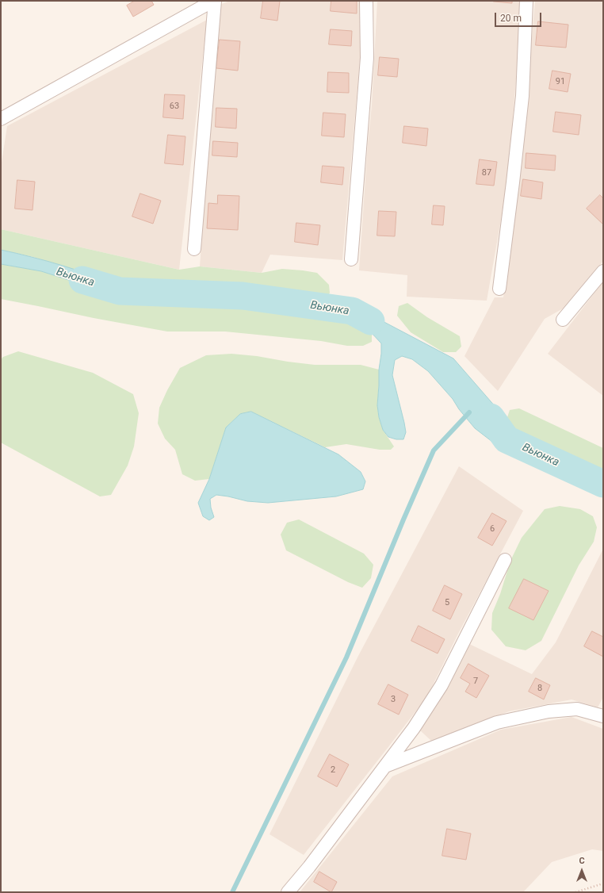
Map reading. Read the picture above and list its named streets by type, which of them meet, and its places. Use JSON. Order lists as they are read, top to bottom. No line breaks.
{"water":["Вьюнка"],"house_numbers":["91","63","87","6","5","7","8","3","2"],"scale_bar":"20 m","north":"top"}
